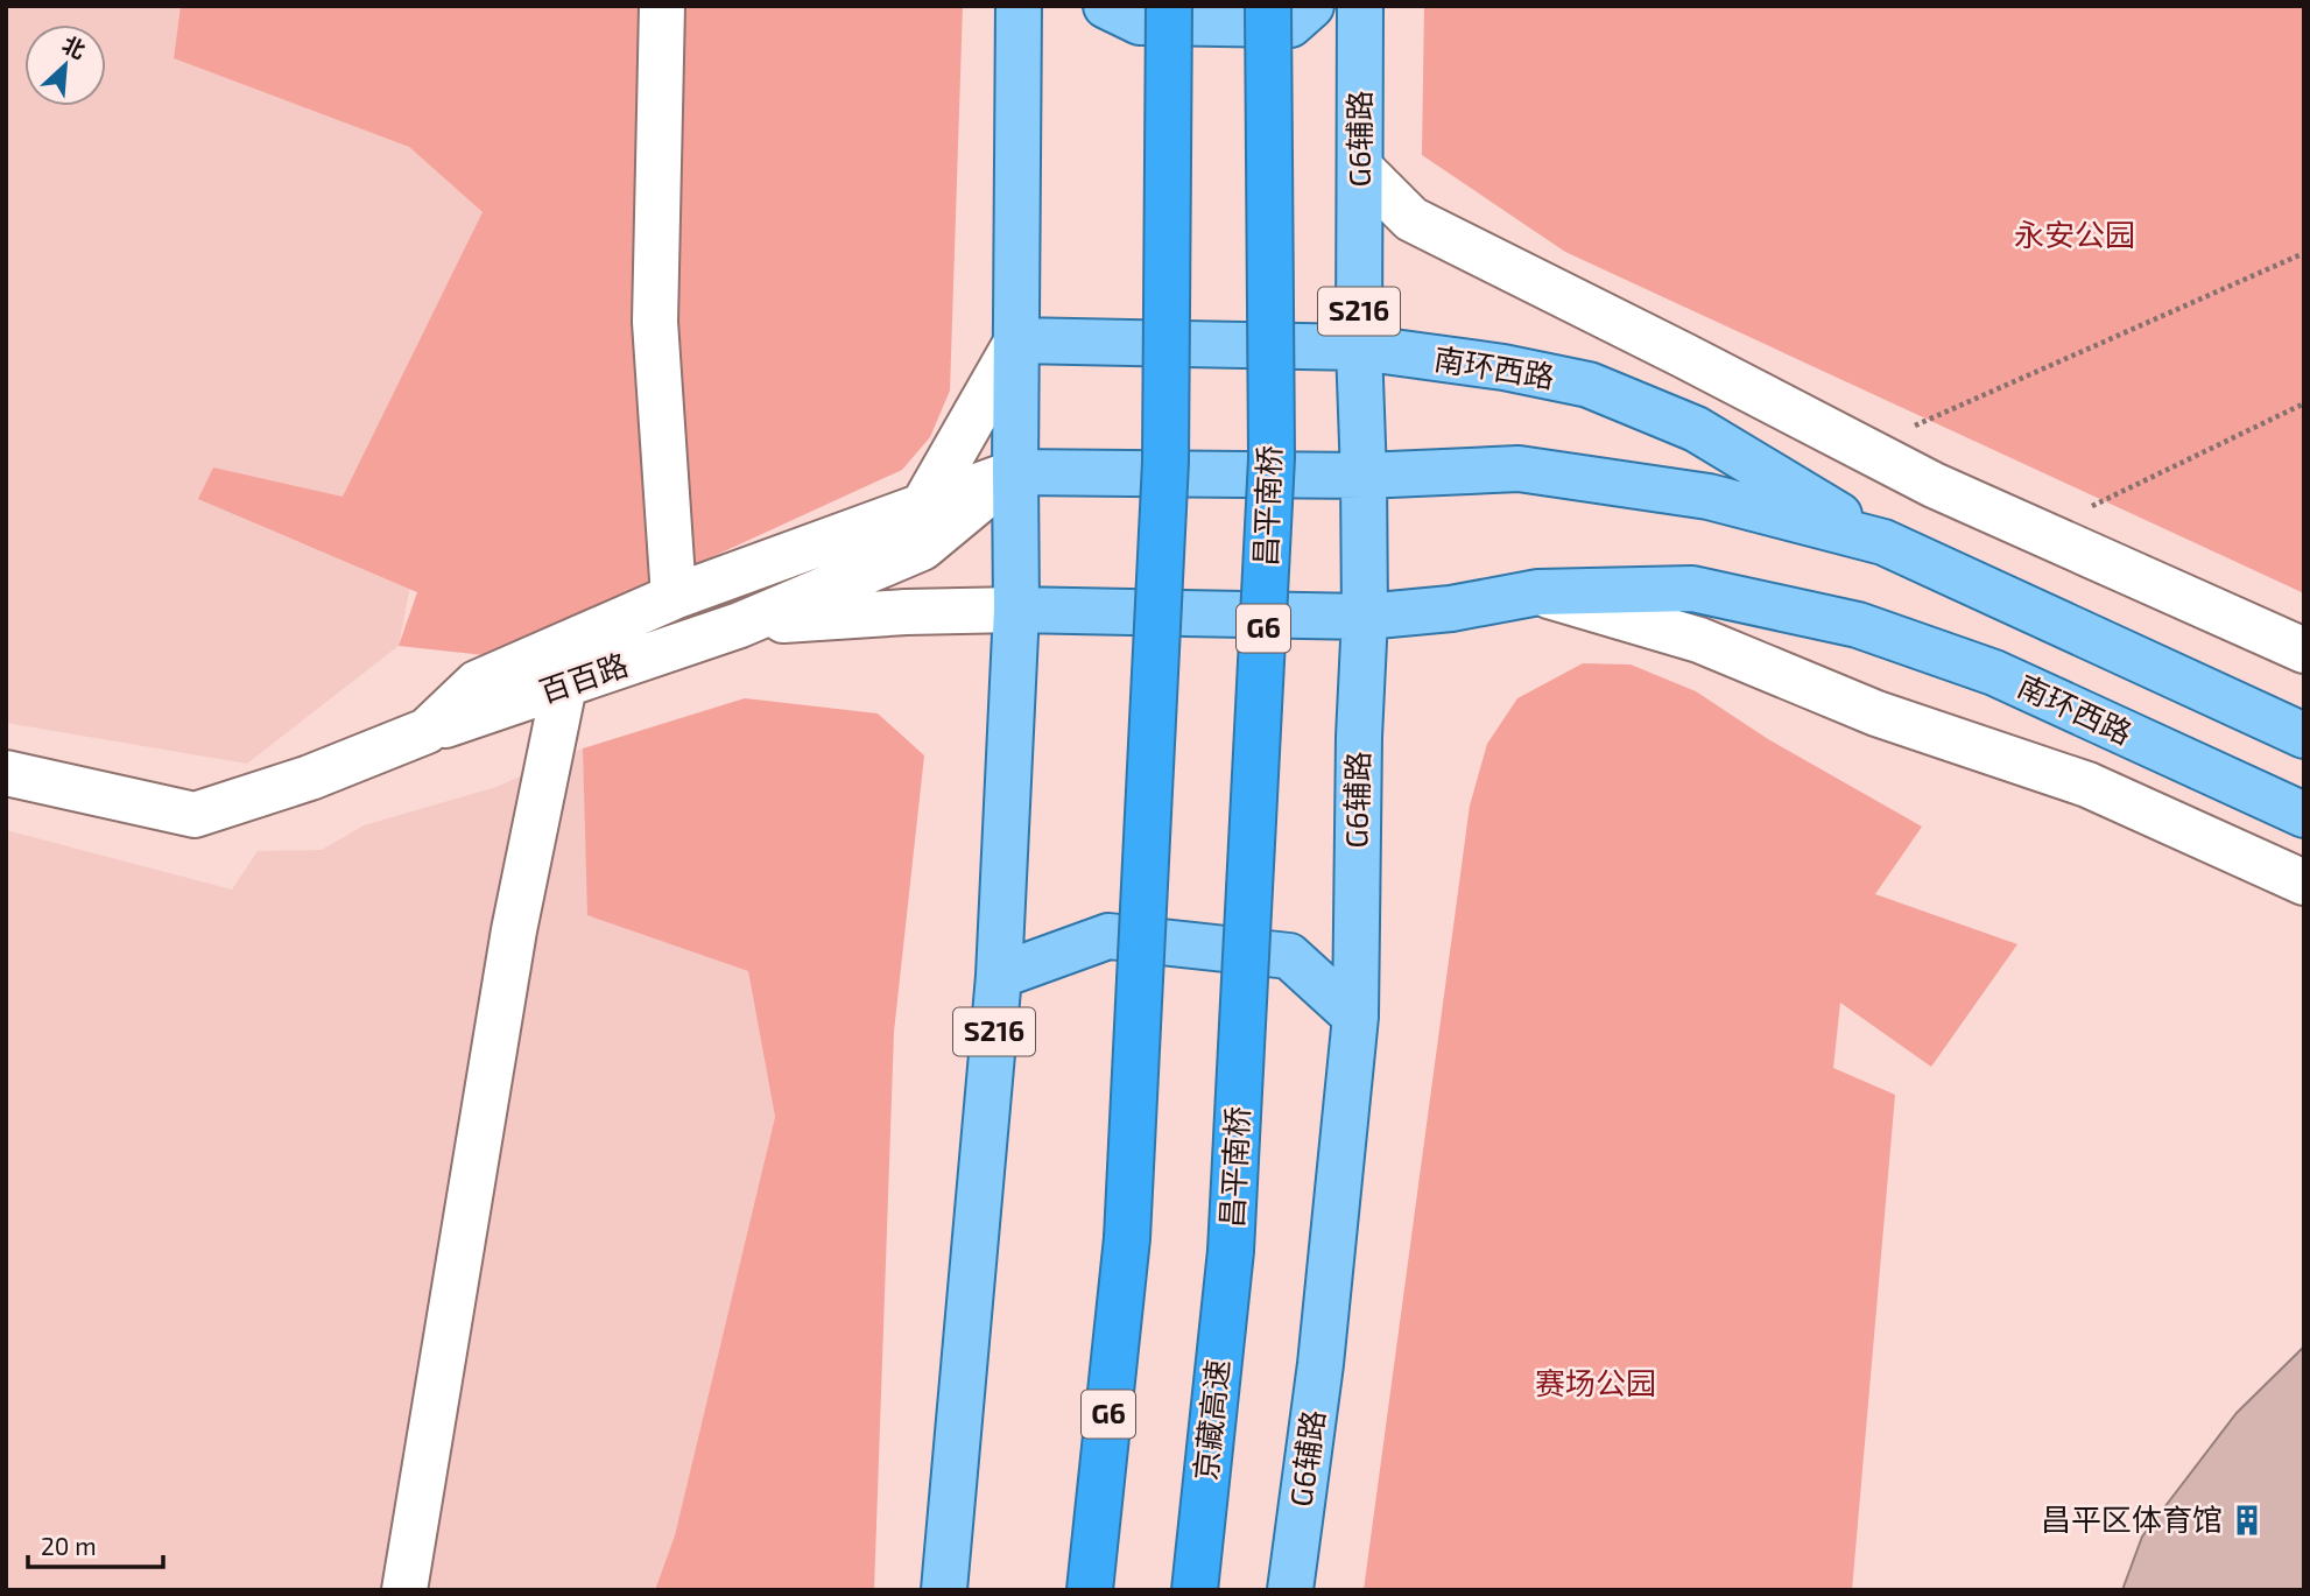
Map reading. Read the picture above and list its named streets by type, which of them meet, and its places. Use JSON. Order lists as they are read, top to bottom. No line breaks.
{"streets":{"highway":["昌平南桥","G6","京藏高速"],"main road":["G6辅路","S216","南环西路"],"street":["百百路"]},"crossings":[["G6辅路","南环西路"],["S216","南环西路"],["S216","百百路"],["南环西路","百百路"],["昌平南桥","京藏高速"]],"parks":["永安公园","赛场公园"],"places":{"building":["昌平区体育馆"]},"scale_bar":"20 m","north":"top right"}
